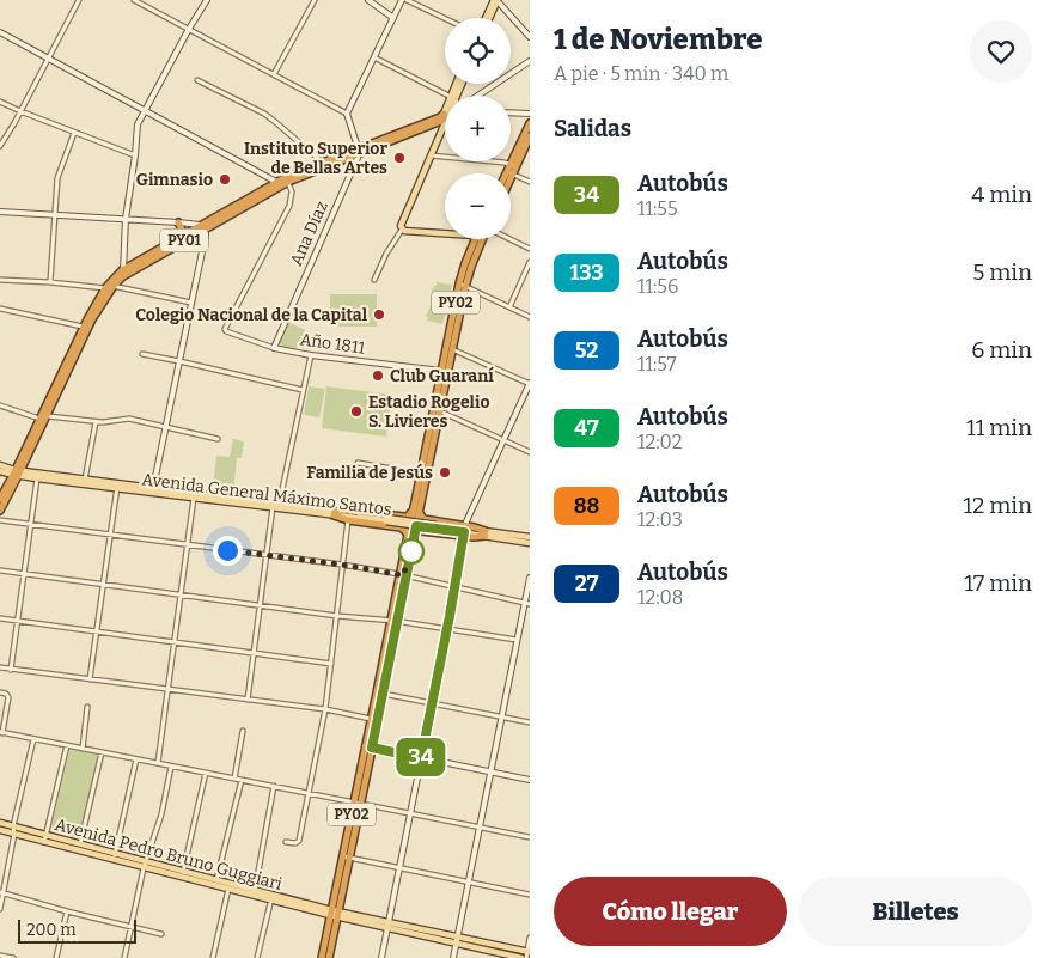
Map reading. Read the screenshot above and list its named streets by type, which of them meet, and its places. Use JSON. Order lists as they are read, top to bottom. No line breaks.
{"streets":{"highway":["PY01","PY02"],"main road":["Avenida General Máximo Santos","Avenida Pedro Bruno Guggiari"],"street":["Ana Díaz","Año 1811"]},"crossings":[["Ana Díaz","PY01"],["Ana Díaz","Año 1811"],["PY01","Año 1811"],["PY01","Avenida General Máximo Santos"],["PY02","Año 1811"],["PY02","Avenida Pedro Bruno Guggiari"]],"places":["Instituto Superior de Bellas Artes","Gimnasio","Colegio Nacional de la Capital","Club Guaraní","Estadio Rogelio S. Livieres","Familia de Jesús"],"lines":["bus line 34"],"scale_bar":"200 m","page":{"on_map":"34","heading":[["1 de Noviembre","A pie · 5 min · 340 m"],"Salidas"],"map_buttons":["+","−"],"list":[{"mark":"34","name":"Autobús","note":"11:55","value":"4 min"},{"mark":"133","name":"Autobús","note":"11:56","value":"5 min"},{"mark":"52","name":"Autobús","note":"11:57","value":"6 min"},{"mark":"47","name":"Autobús","note":"12:02","value":"11 min"},{"mark":"88","name":"Autobús","note":"12:03","value":"12 min"},{"mark":"27","name":"Autobús","note":"12:08","value":"17 min"}],"buttons":["Cómo llegar","Billetes"],"scale":"200 m"}}
